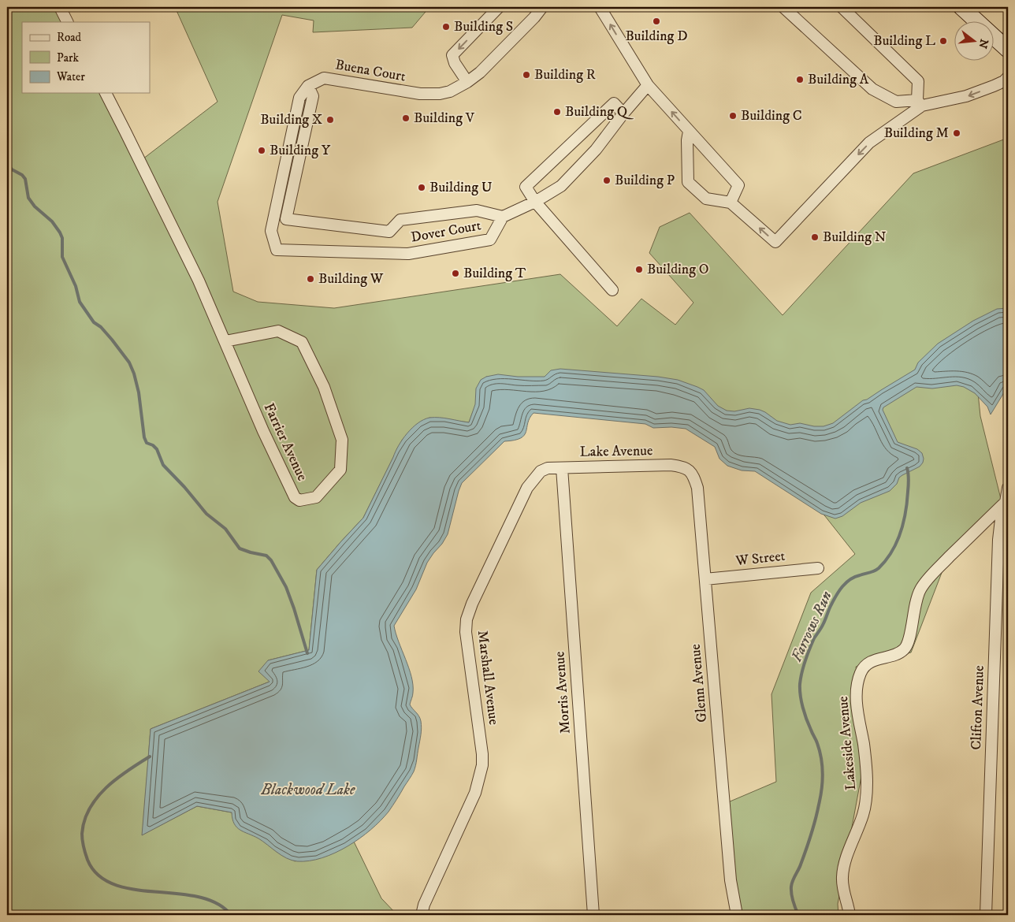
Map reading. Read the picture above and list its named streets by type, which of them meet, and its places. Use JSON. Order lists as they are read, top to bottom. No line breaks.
{"streets":{"street":["Buena Court","Dover Court","Farrier Avenue","Lake Avenue","W Street","Marshall Avenue","Glenn Avenue","Morris Avenue","Clifton Avenue","Lakeside Avenue"]},"crossings":[["Buena Court","Dover Court"],["Lake Avenue","Marshall Avenue"],["Lake Avenue","Glenn Avenue"],["Lake Avenue","Morris Avenue"],["W Street","Glenn Avenue"],["Marshall Avenue","Morris Avenue"],["Clifton Avenue","Lakeside Avenue"]],"water":["Farrows Run","Blackwood Lake"],"places":["Building D","Building S","Building L","Building R","Building A","Building Q","Building C","Building V","Building X","Building M","Building Y","Building P","Building U","Building N","Building O","Building T","Building W"],"legend":["Road","Park","Water"],"north":"right"}
